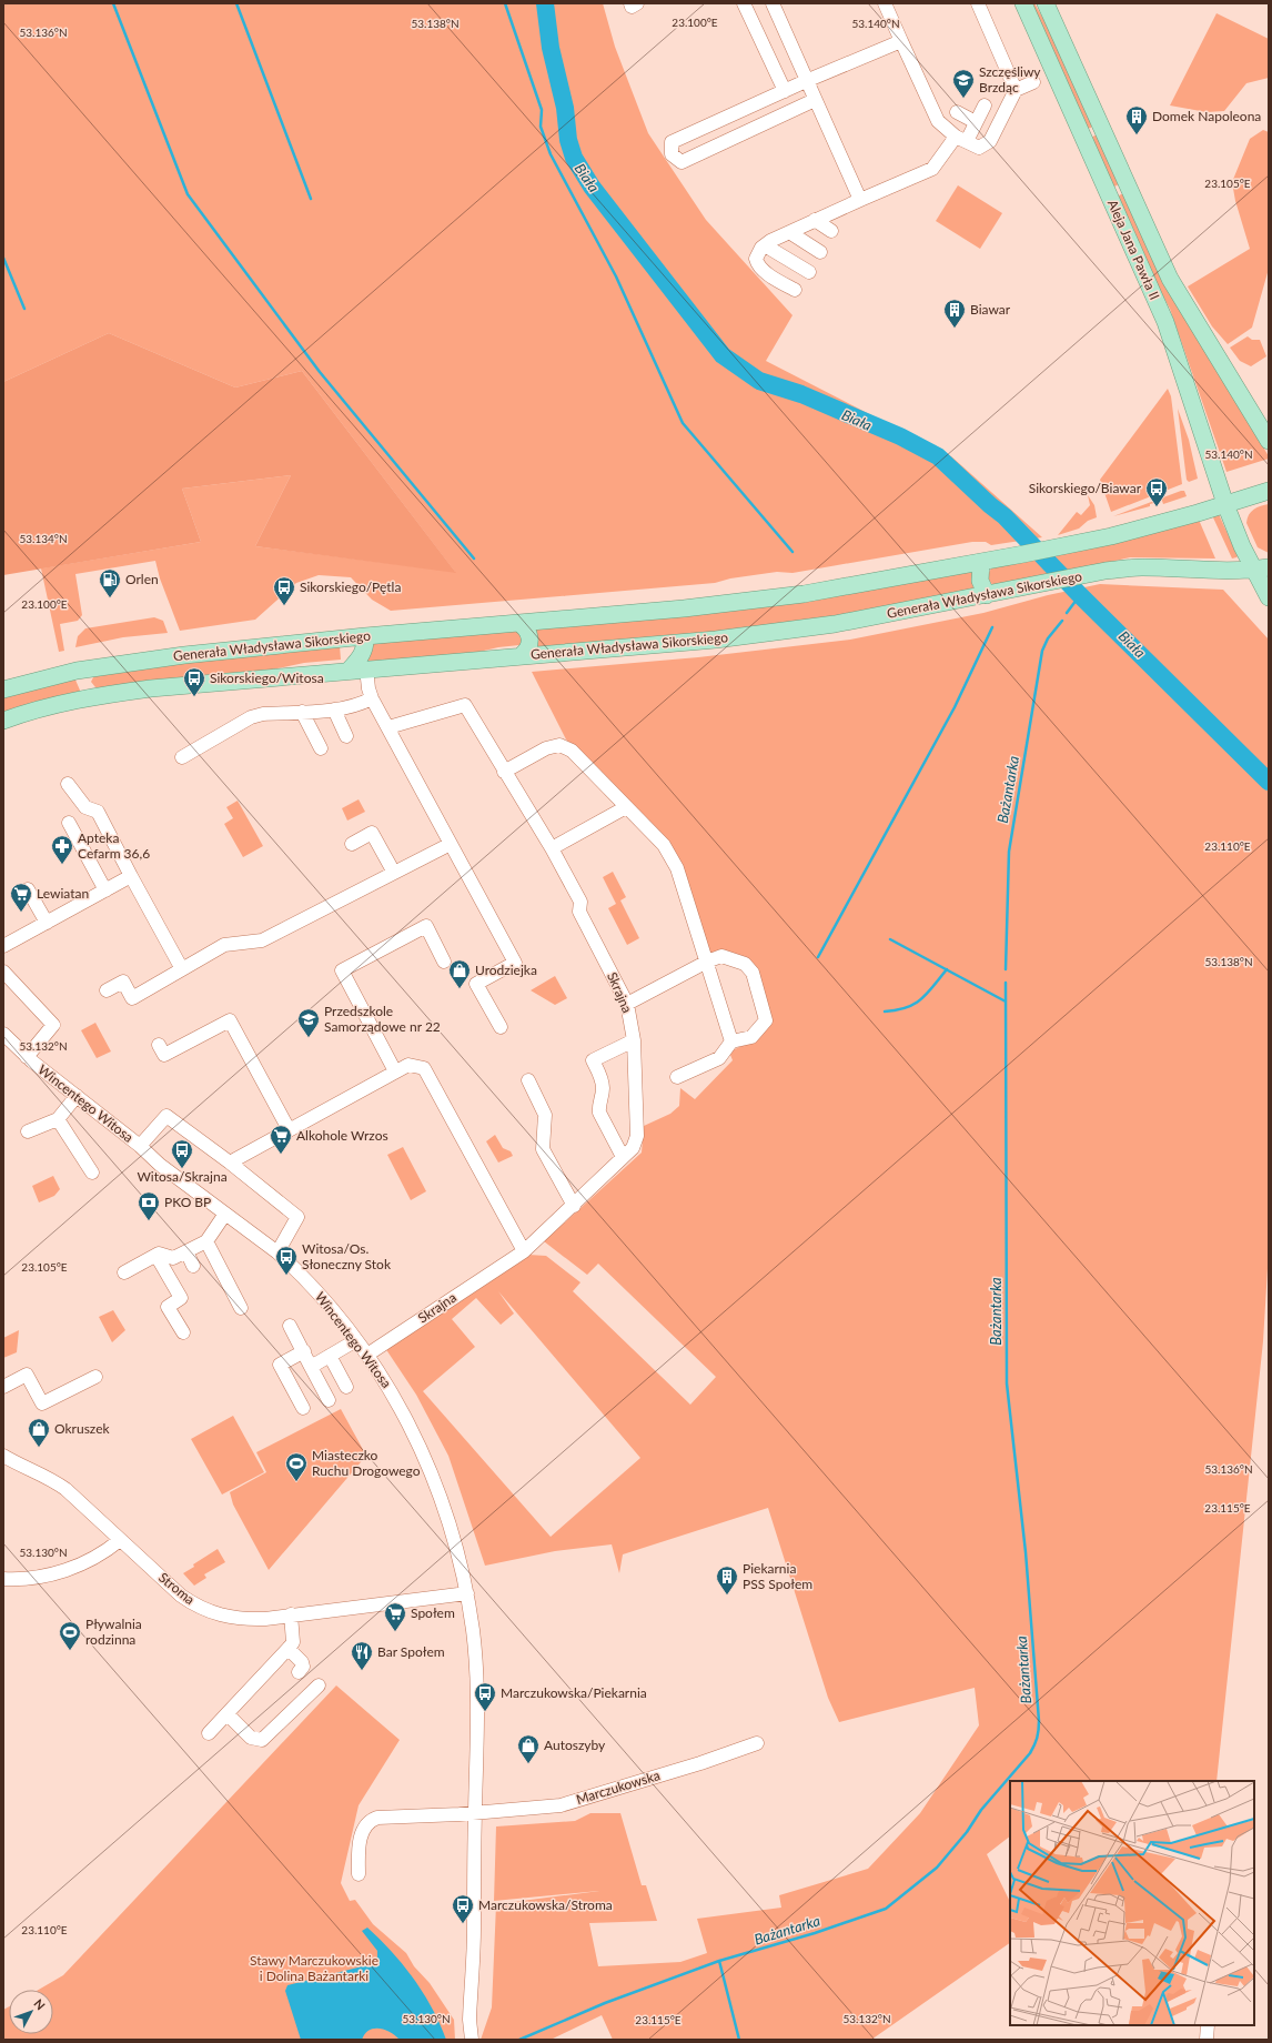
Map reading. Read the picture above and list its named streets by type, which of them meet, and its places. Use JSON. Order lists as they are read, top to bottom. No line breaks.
{"streets":{"main road":["Aleja Jana Pawła II","Generała Władysława Sikorskiego"],"street":["Skrajna","Wincentego Witosa","Stroma","Marczukowska"]},"crossings":[["Aleja Jana Pawła II","Generała Władysława Sikorskiego"],["Skrajna","Wincentego Witosa"],["Wincentego Witosa","Stroma"]],"water":["Biała","Bażantarka"],"parks":["Stawy Marczukowskie i Dolina Bażantarki"],"places":{"school or university":["Szczęśliwy Brzdąc","Przedszkole Samorządowe nr 22"],"building":["Domek Napoleona","Biawar","Piekarnia PSS Społem"],"bus stop":["Sikorskiego/Biawar","Sikorskiego/Pętla","Sikorskiego/Witosa","Witosa/Skrajna","Witosa/Os. Słoneczny Stok","Marczukowska/Piekarnia","Marczukowska/Stroma"],"fuel station":["Orlen"],"pharmacy":["Apteka Cefarm 36,6"],"supermarket":["Lewiatan","Alkohole Wrzos","Społem"],"shop":["Urodziejka","Okruszek","Autoszyby"],"bank":["PKO BP"],"sports":["Miasteczko Ruchu Drogowego","Pływalnia rodzinna"],"restaurant":["Bar Społem"]},"north":"top right","coordinates":["23.100°E","53.138°N","53.140°N","53.136°N","23.105°E","53.134°N","23.110°E","53.132°N","23.115°E","53.130°N"]}
